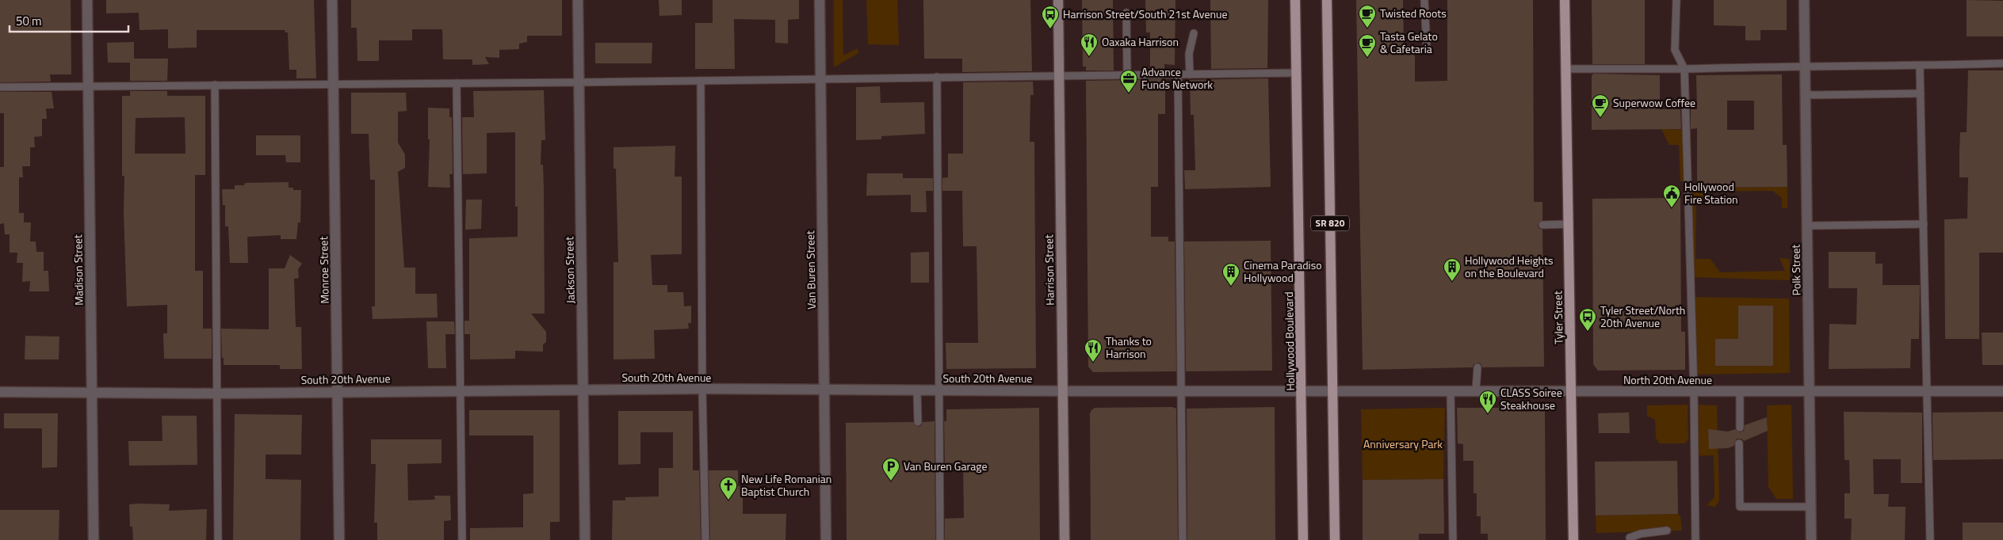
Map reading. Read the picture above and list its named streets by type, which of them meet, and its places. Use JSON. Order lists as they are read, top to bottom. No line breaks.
{"streets":{"main road":["SR 820","Harrison Street","Tyler Street","Hollywood Boulevard"],"street":["Madison Street","Monroe Street","Jackson Street","Van Buren Street","Polk Street","South 20th Avenue","North 20th Avenue"]},"crossings":[["SR 820","South 20th Avenue"],["SR 820","North 20th Avenue"],["Madison Street","South 20th Avenue"],["Monroe Street","South 20th Avenue"],["Jackson Street","South 20th Avenue"],["Van Buren Street","South 20th Avenue"],["Harrison Street","South 20th Avenue"],["Polk Street","North 20th Avenue"],["Tyler Street","North 20th Avenue"],["Hollywood Boulevard","South 20th Avenue"],["South 20th Avenue","North 20th Avenue"]],"parks":["Anniversary Park"],"places":{"cafe":["Twisted Roots","Tasta Gelato & Cafetaria","Superwow Coffee"],"bus stop":["Harrison Street/South 21st Avenue","Tyler Street/North 20th Avenue"],"restaurant":["Oaxaka Harrison","Thanks to Harrison","CLASS Soiree Steakhouse"],"office":["Advance Funds Network"],"public building":["Hollywood Fire Station"],"building":["Hollywood Heights on the Boulevard","Cinema Paradiso Hollywood"],"parking":["Van Buren Garage"],"church":["New Life Romanian Baptist Church"]},"scale_bar":"50 m"}
